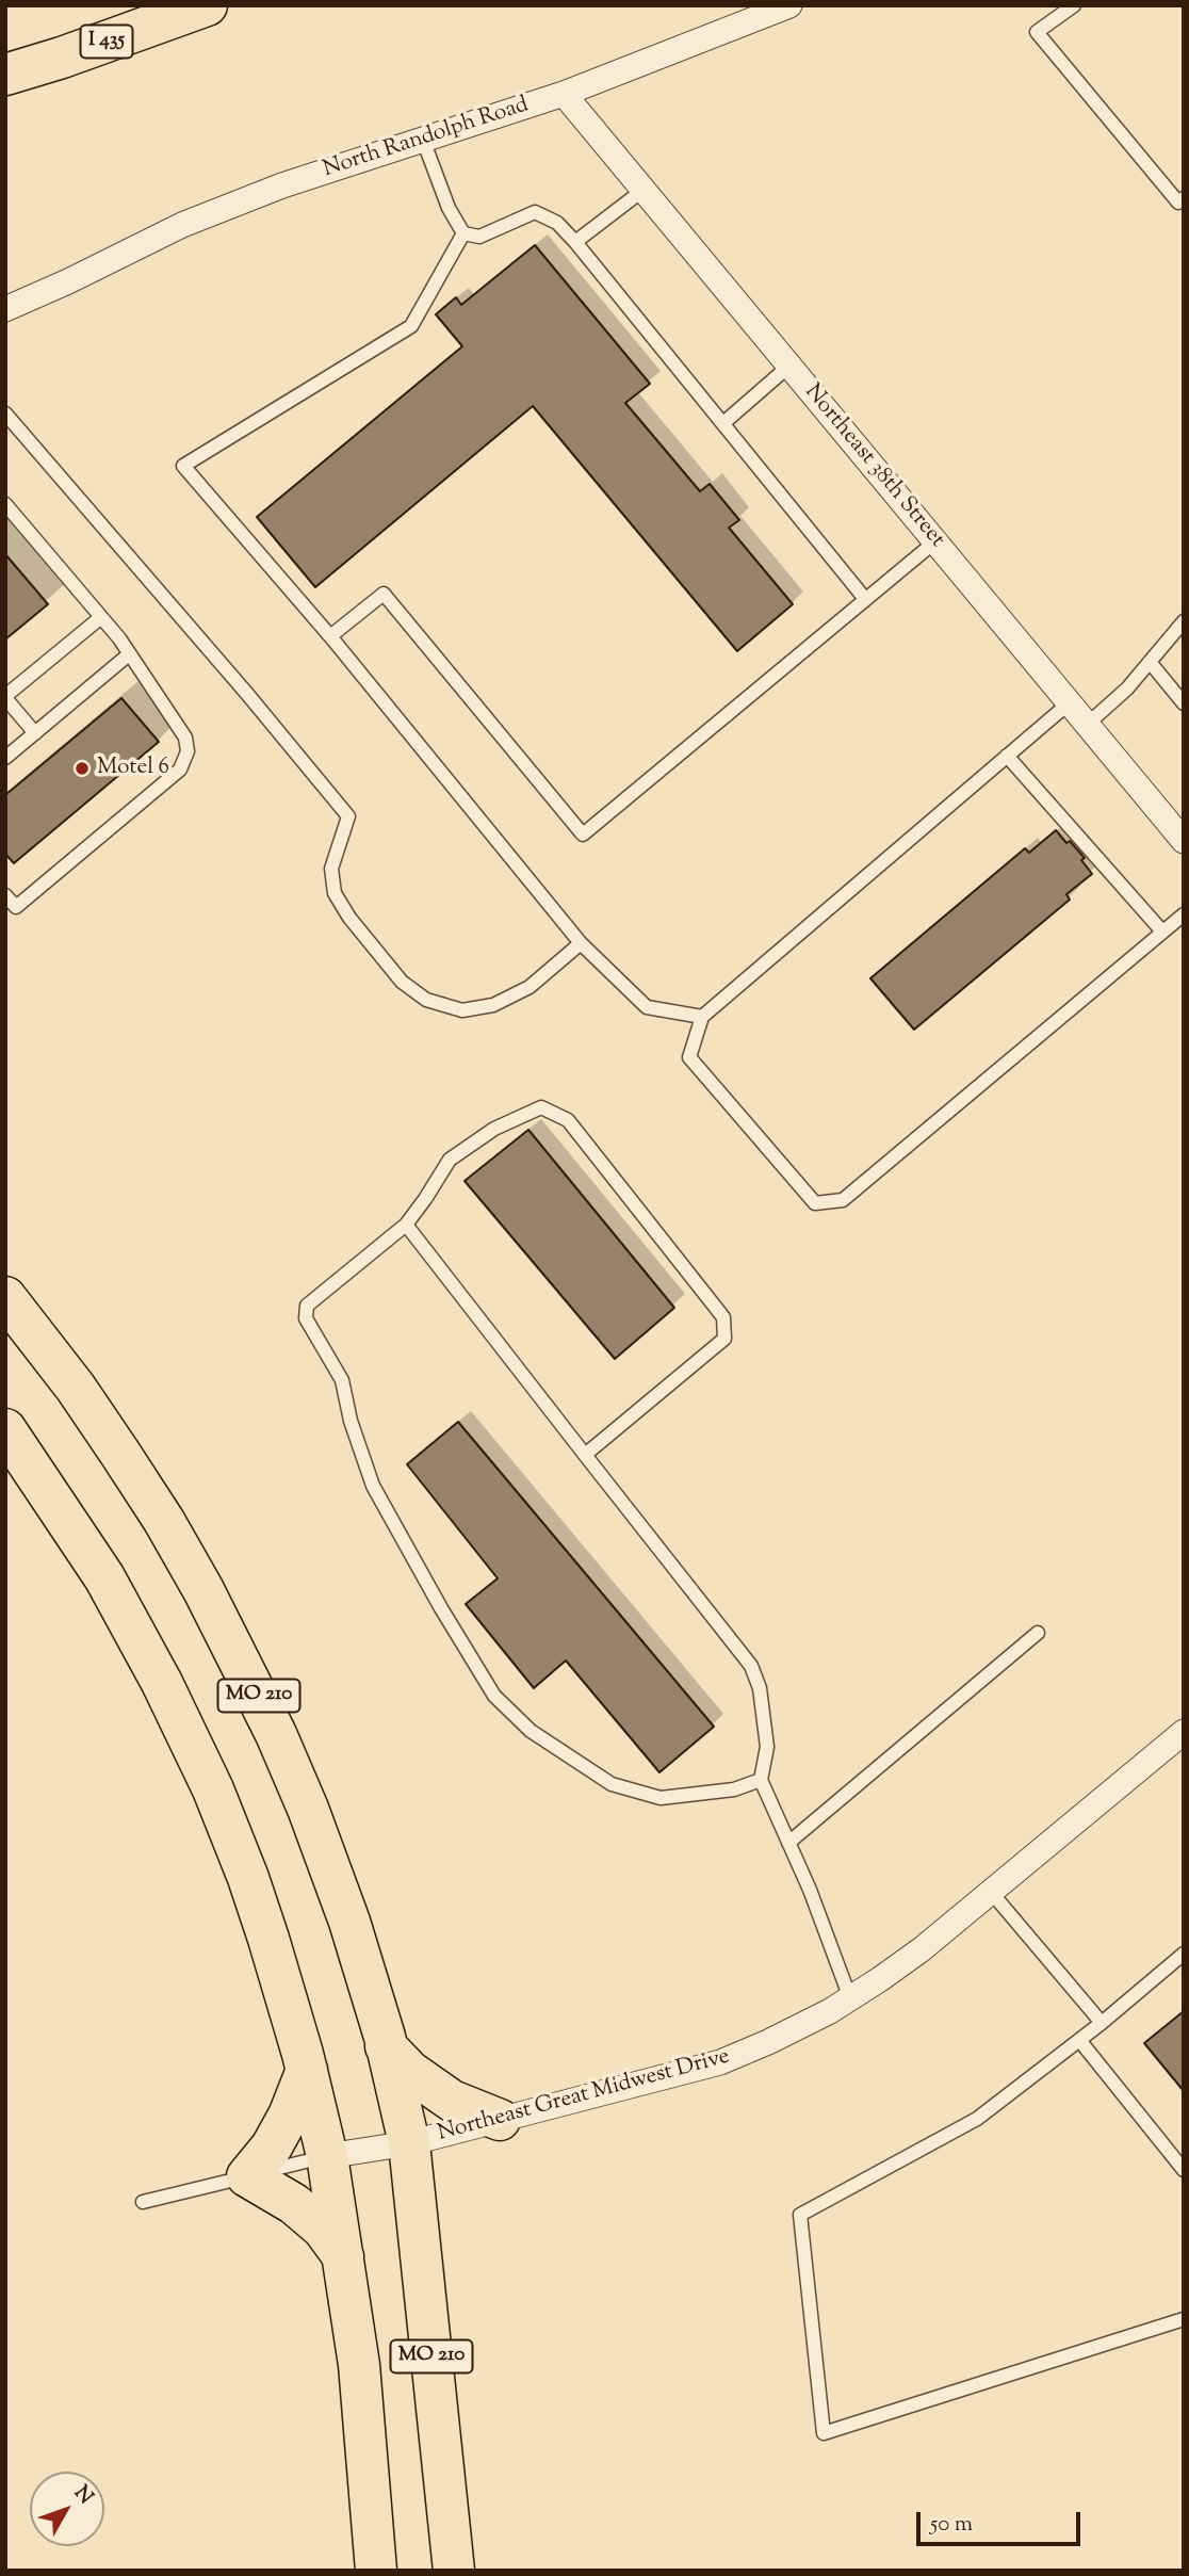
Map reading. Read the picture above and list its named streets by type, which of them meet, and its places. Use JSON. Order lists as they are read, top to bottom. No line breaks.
{"streets":{"highway":["I 435","MO 210"],"street":["North Randolph Road","Northeast 38th Street","Northeast Great Midwest Drive"]},"crossings":[["North Randolph Road","Northeast 38th Street"],["MO 210","Northeast Great Midwest Drive"]],"places":["Motel 6"],"scale_bar":"50 m","north":"top right"}
